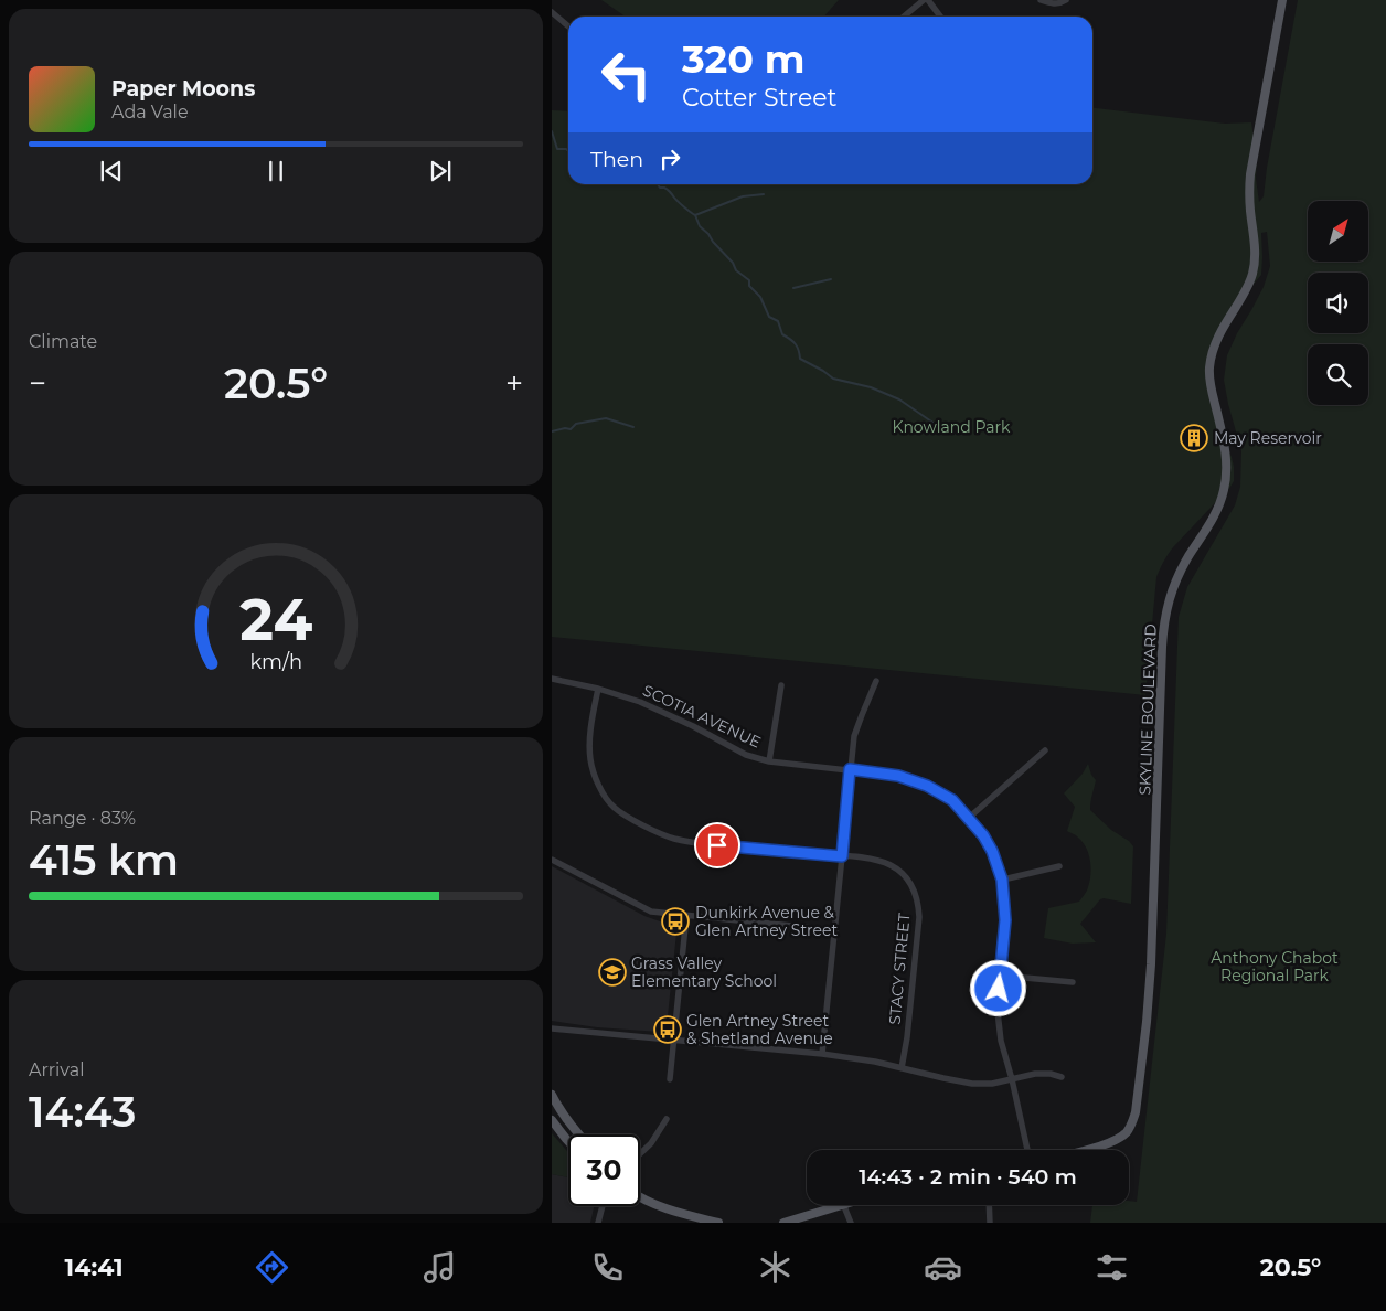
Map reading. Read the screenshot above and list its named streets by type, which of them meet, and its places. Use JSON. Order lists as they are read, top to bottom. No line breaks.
{"streets":{"main road":["SKYLINE BOULEVARD"],"street":["SCOTIA AVENUE","STACY STREET"]},"crossings":[["SCOTIA AVENUE","STACY STREET"]],"parks":["Knowland Park","Anthony Chabot Regional Park"],"places":{"building":["May Reservoir"],"bus stop":["Dunkirk Avenue & Glen Artney Street","Glen Artney Street & Shetland Avenue"],"school or university":["Grass Valley Elementary School"]},"north":"top right","page":{"turn":["320 m","Cotter Street"],"song":["Paper Moons","Ada Vale"],"then":"Then","tile":["Climate",["Range · 83%","415 km"],["Arrival","14:43"]],"heat":["−","20.5°","+"],"limit":"30","trip":"14:43 · 2 min · 540 m","tabs":["14:41","20.5°"],"gauge":["24","km/h"]}}
